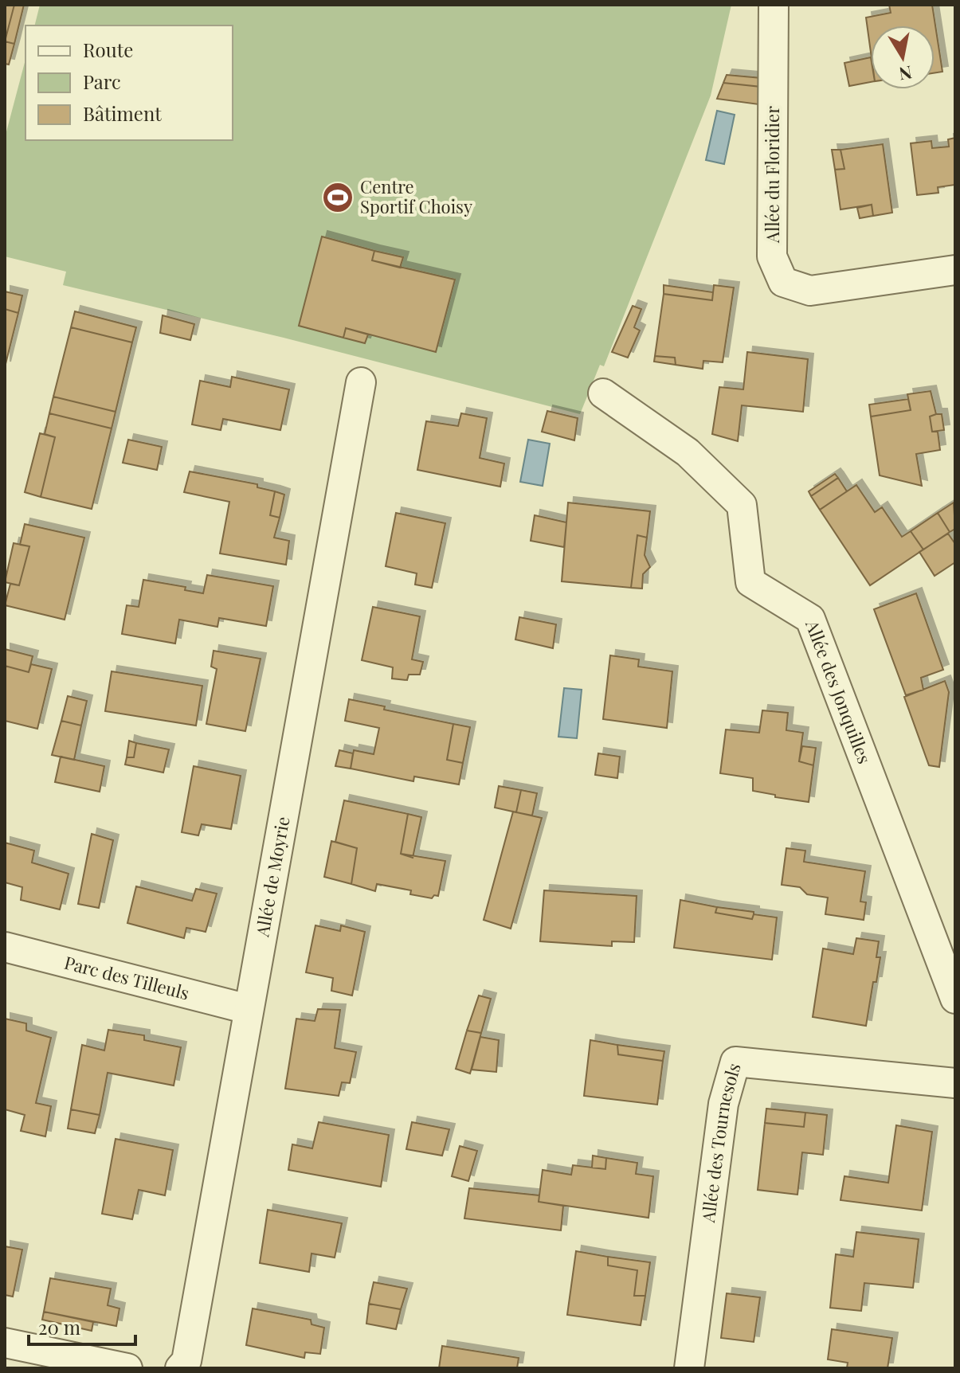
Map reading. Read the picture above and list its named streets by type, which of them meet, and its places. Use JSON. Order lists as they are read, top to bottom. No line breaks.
{"streets":{"street":["Allée du Floridier","Allée des Jonquilles","Allée de Moyrie","Parc des Tilleuls","Allée des Tournesols"]},"crossings":[["Allée de Moyrie","Parc des Tilleuls"]],"places":{"sports":["Centre Sportif Choisy"]},"legend":["Route","Parc","Bâtiment"],"scale_bar":"20 m","north":"bottom"}
